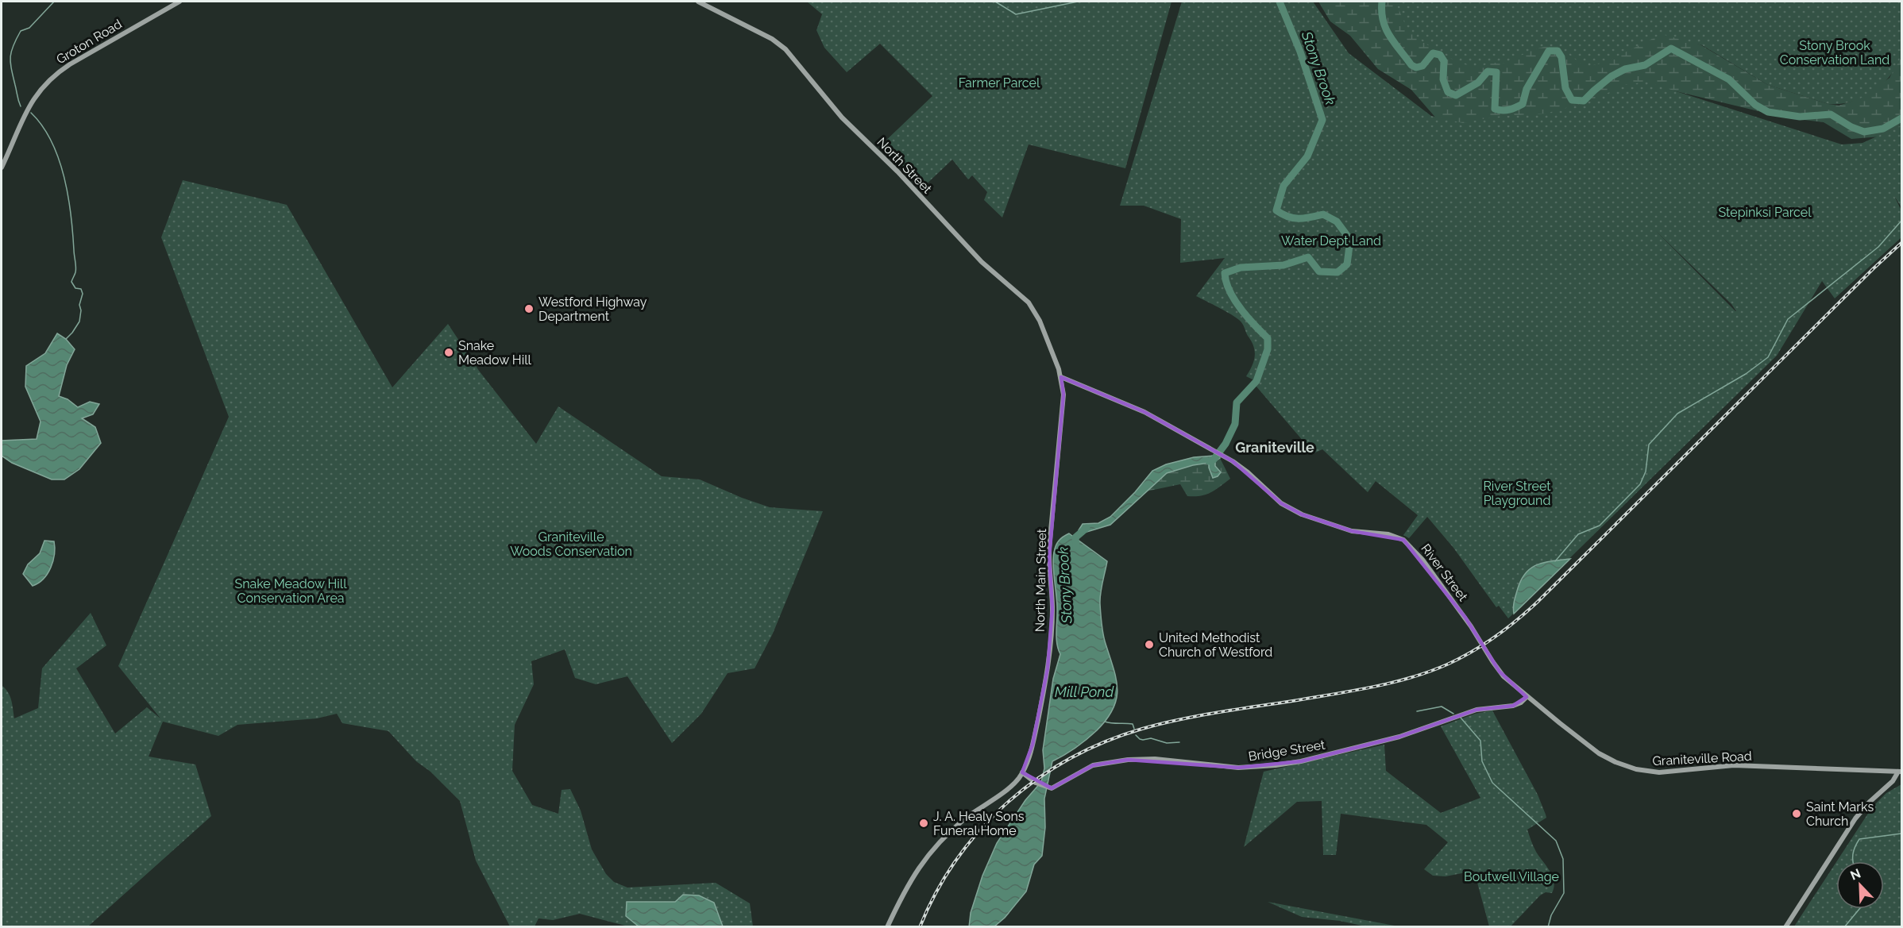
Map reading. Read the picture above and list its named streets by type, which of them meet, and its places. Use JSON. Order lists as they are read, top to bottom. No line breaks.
{"streets":{"main road":["Groton Road","North Street","River Street","North Main Street","Bridge Street","Graniteville Road"]},"crossings":[["North Street","River Street"],["North Street","North Main Street"],["River Street","North Main Street"],["River Street","Bridge Street"],["River Street","Graniteville Road"],["North Main Street","Bridge Street"],["Bridge Street","Graniteville Road"]],"districts":["Graniteville"],"water":["Stony Brook","Mill Pond"],"parks":["Stony Brook Conservation Land","Farmer Parcel","Stepinksi Parcel","Water Dept Land","River Street Playground","Graniteville Woods Conservation","Snake Meadow Hill Conservation Area","Boutwell Village"],"places":["Westford Highway Department","Snake Meadow Hill","United Methodist Church of Westford","Saint Marks Church","J. A. Healy Sons Funeral Home"],"north":"top left"}
